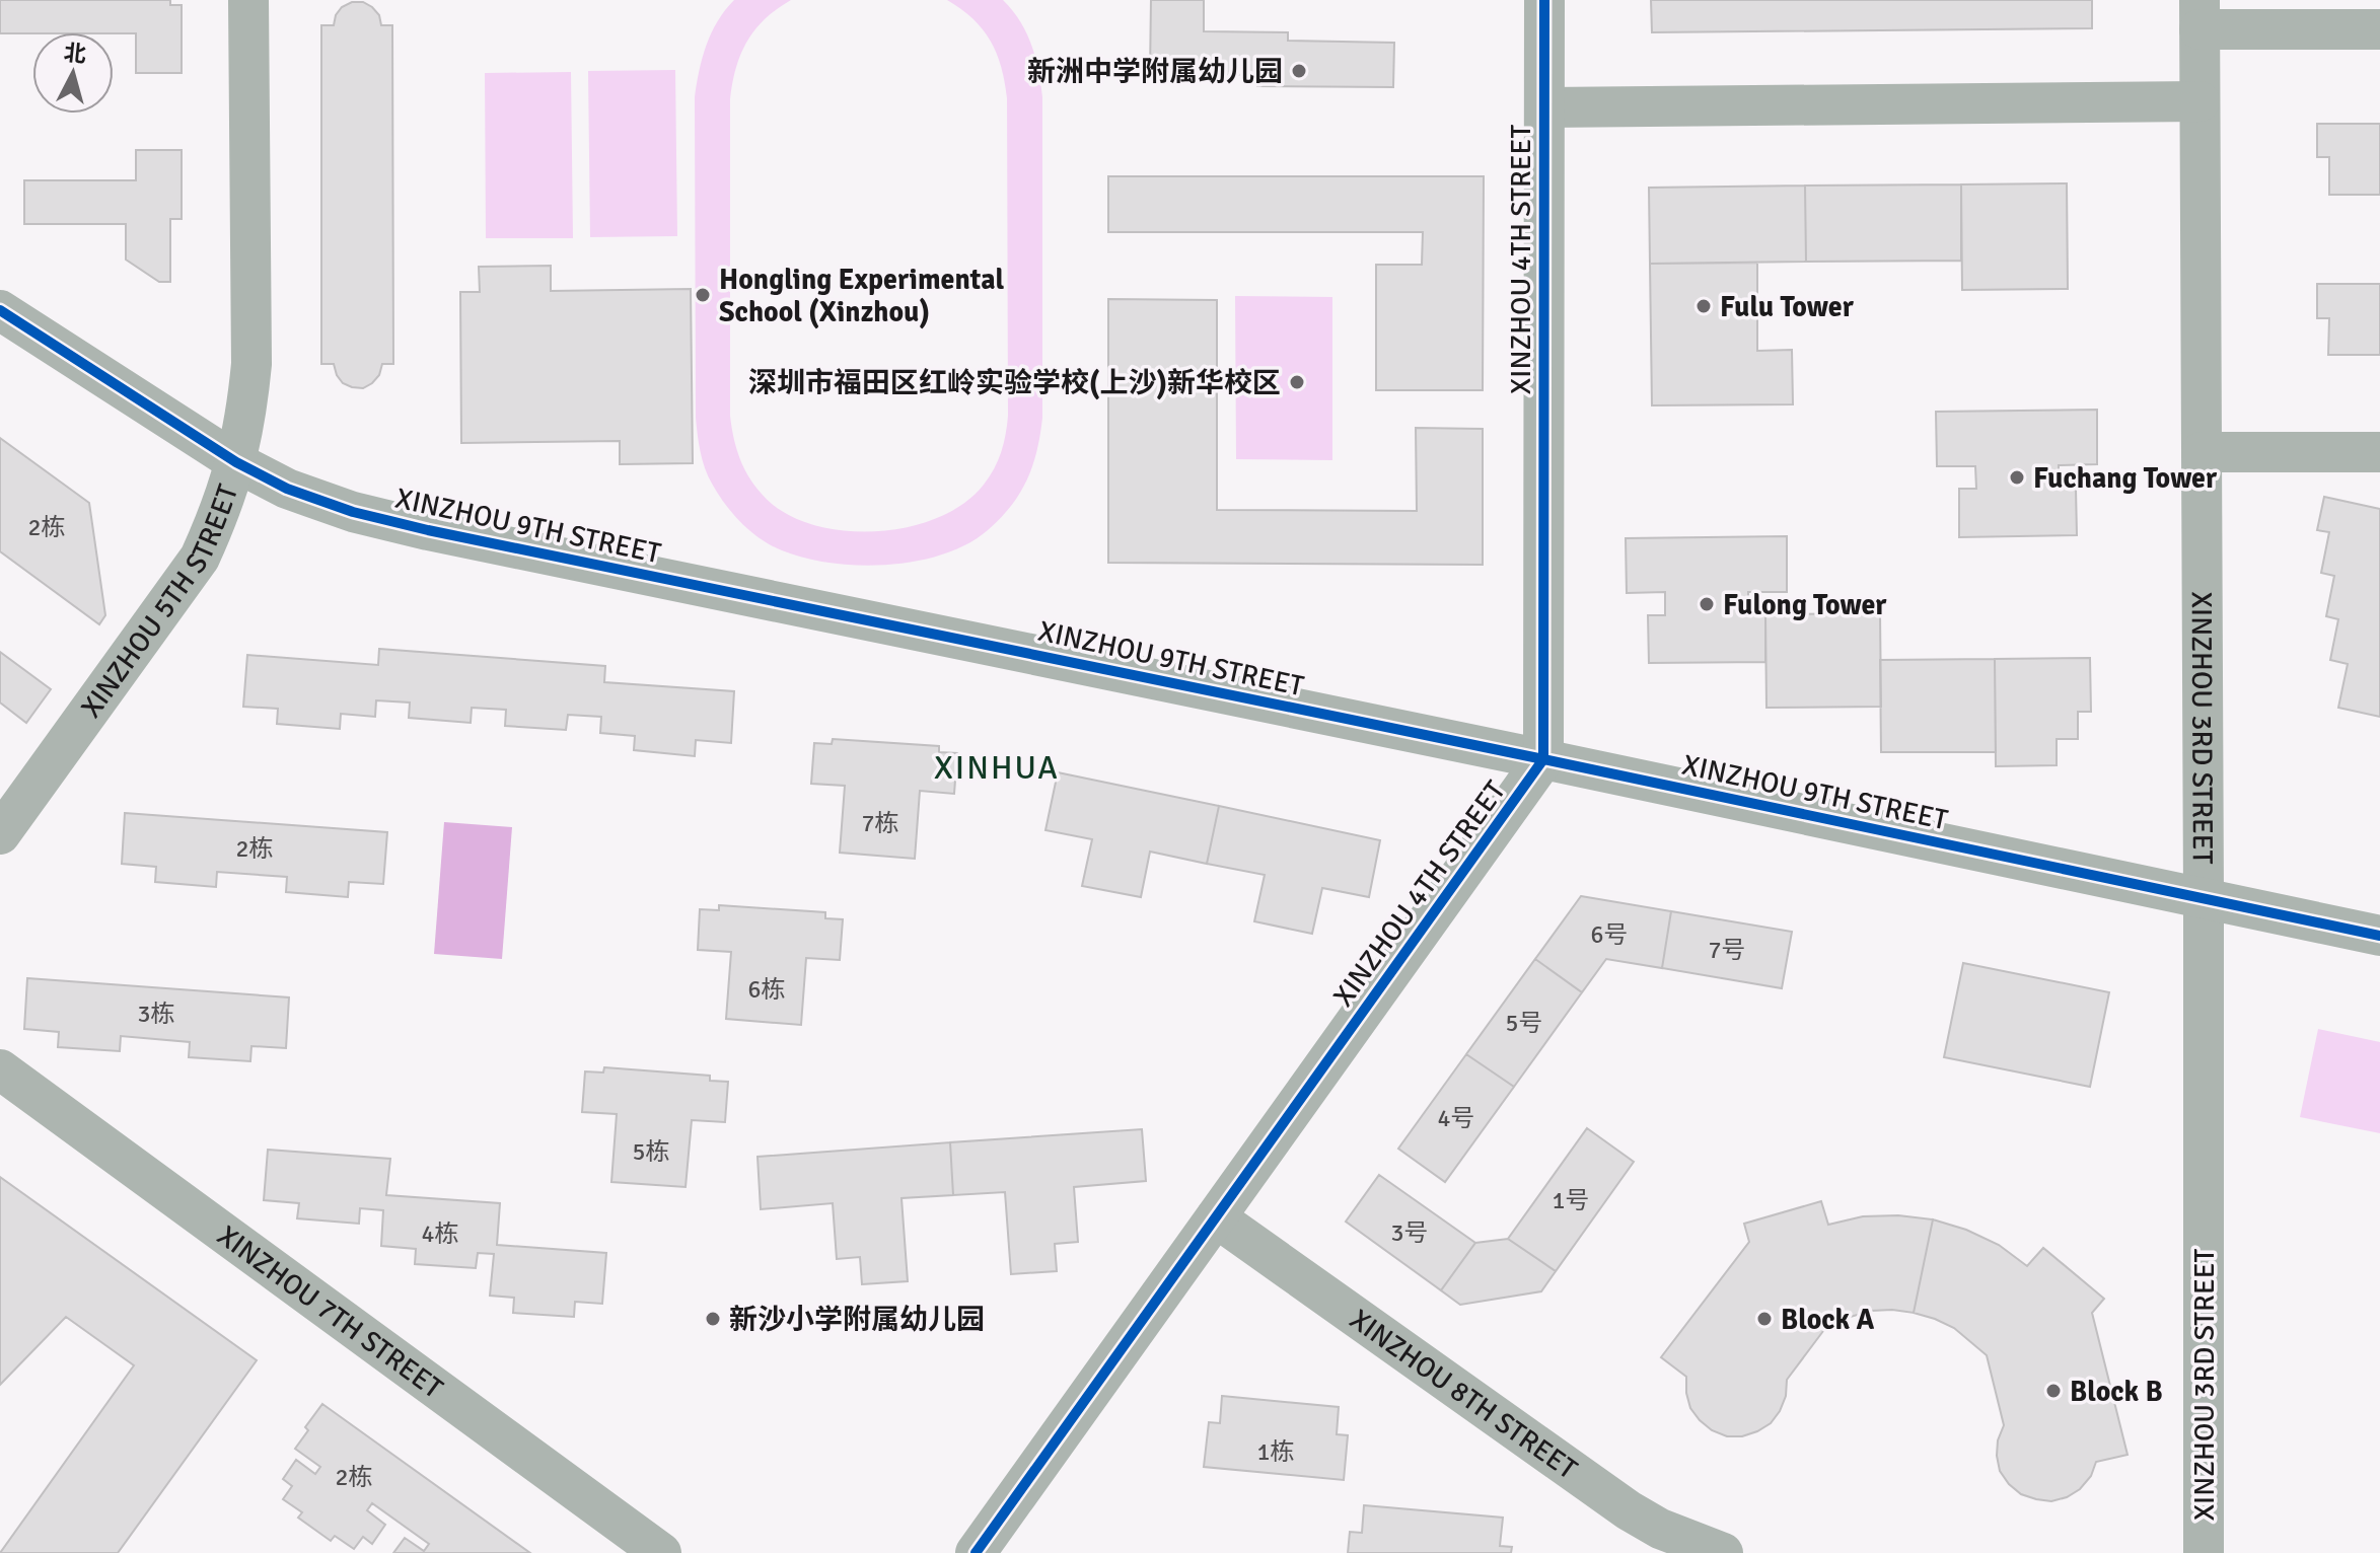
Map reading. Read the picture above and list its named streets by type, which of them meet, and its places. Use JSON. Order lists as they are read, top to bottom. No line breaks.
{"streets":{"street":["XINZHOU 4TH STREET","XINZHOU 9TH STREET","XINZHOU 5TH STREET","XINZHOU 3RD STREET","XINZHOU 7TH STREET","XINZHOU 8TH STREET"]},"crossings":[["XINZHOU 4TH STREET","XINZHOU 9TH STREET"],["XINZHOU 4TH STREET","XINZHOU 8TH STREET"],["XINZHOU 9TH STREET","XINZHOU 5TH STREET"],["XINZHOU 9TH STREET","XINZHOU 3RD STREET"]],"districts":["XINHUA"],"places":["新洲中学附属幼儿园","Hongling Experimental School (Xinzhou)","Fulu Tower","深圳市福田区红岭实验学校(上沙)新华校区","Fuchang Tower","Fulong Tower","新沙小学附属幼儿园","Block A","Block B"],"house_numbers":["2栋","7栋","2栋","6号","7号","6栋","3栋","5号","4号","5栋","1号","3号","4栋","1栋","2栋"],"north":"top"}
